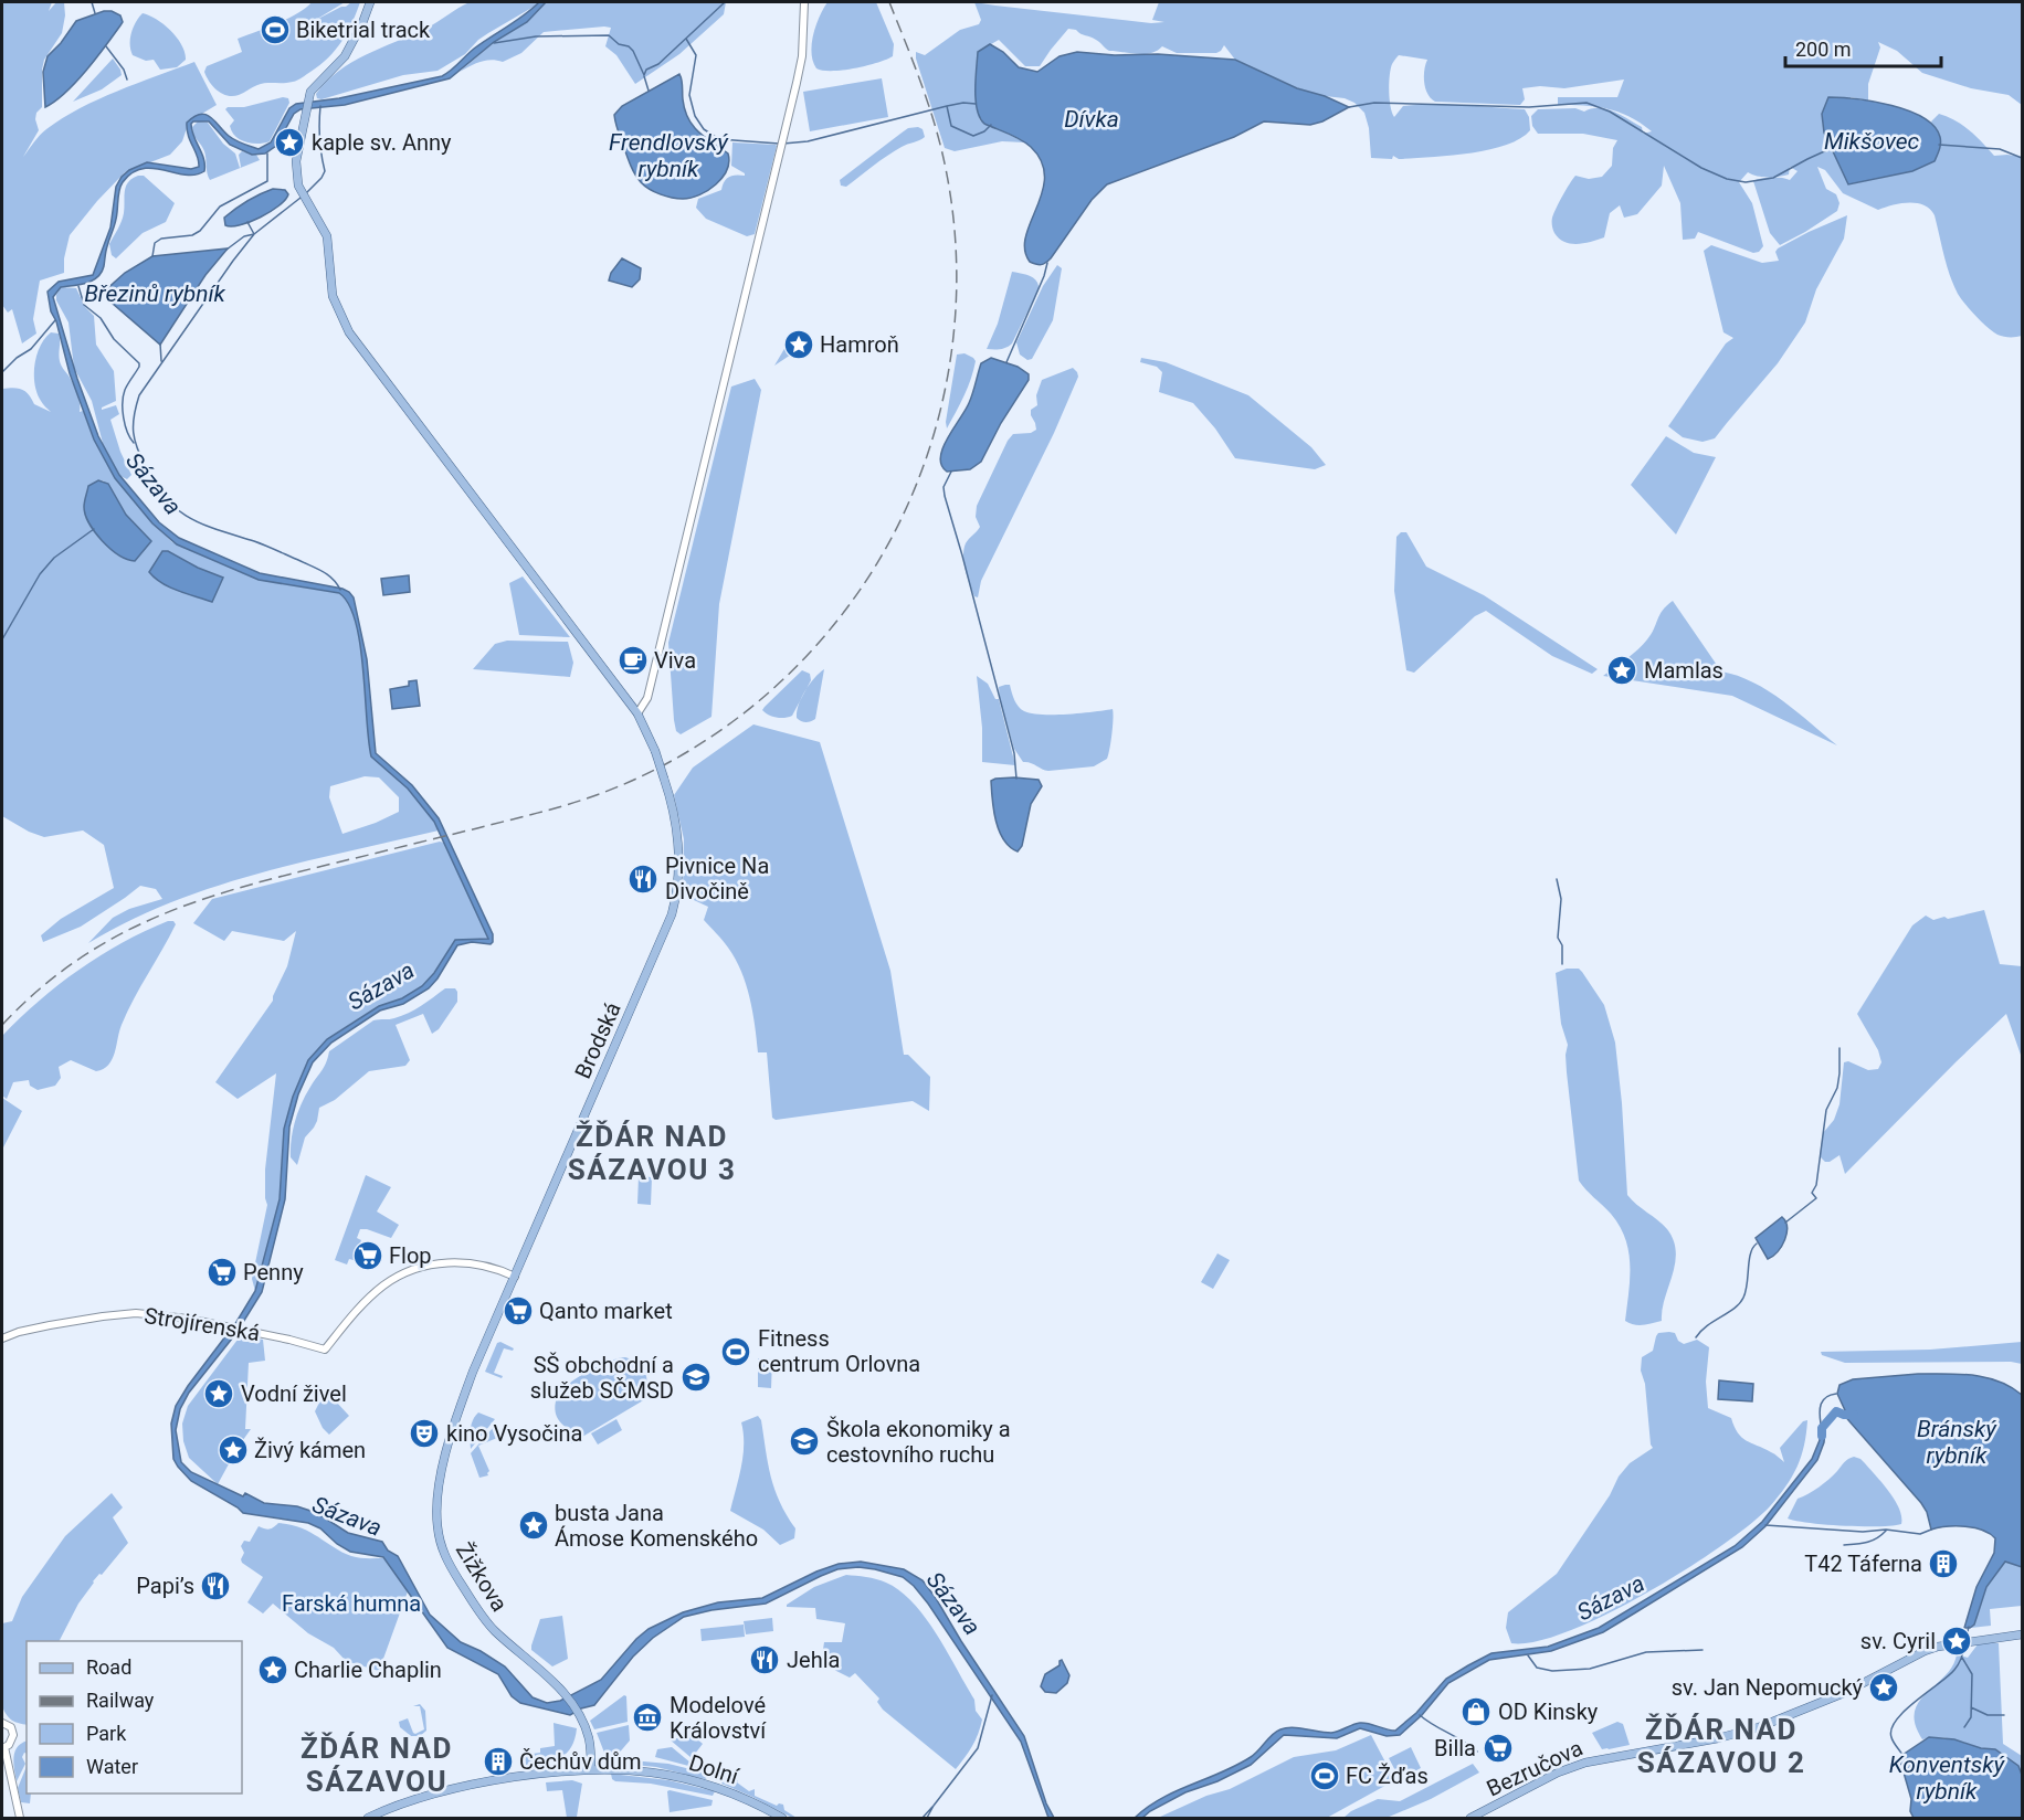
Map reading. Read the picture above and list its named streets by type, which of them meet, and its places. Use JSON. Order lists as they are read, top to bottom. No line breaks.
{"streets":{"main road":["Brodská","Žižkova","Bezručova","Dolní"],"street":["Strojírenská"]},"crossings":[["Brodská","Strojírenská"],["Brodská","Žižkova"],["Žižkova","Dolní"]],"districts":["ŽĎÁR NAD SÁZAVOU 3","ŽĎÁR NAD SÁZAVOU 2","ŽĎÁR NAD SÁZAVOU"],"water":["Dívka","Mikšovec","Frendlovský rybník","Březinů rybník","Sázava","Bránský rybník","Konventský rybník"],"parks":["Farská humna"],"places":{"sports":["Biketrial track","Fitness centrum Orlovna","FC Žďas"],"place":["kaple sv. Anny","Hamroň","Mamlas","Vodní živel","Živý kámen","busta Jana Ámose Komenského","sv. Cyril","Charlie Chaplin","sv. Jan Nepomucký"],"cafe":["Viva"],"restaurant":["Pivnice Na Divočině","Papi’s","Jehla"],"supermarket":["Flop","Penny","Qanto market","Billa"],"school or university":["SŠ obchodní a služeb SČMSD","Škola ekonomiky a cestovního ruchu"],"theatre":["kino Vysočina"],"building":["T42 Táferna","Čechův dům"],"shop":["OD Kinsky"],"museum":["Modelové Království"]},"legend":["Road","Railway","Park","Water"],"scale_bar":"200 m"}
